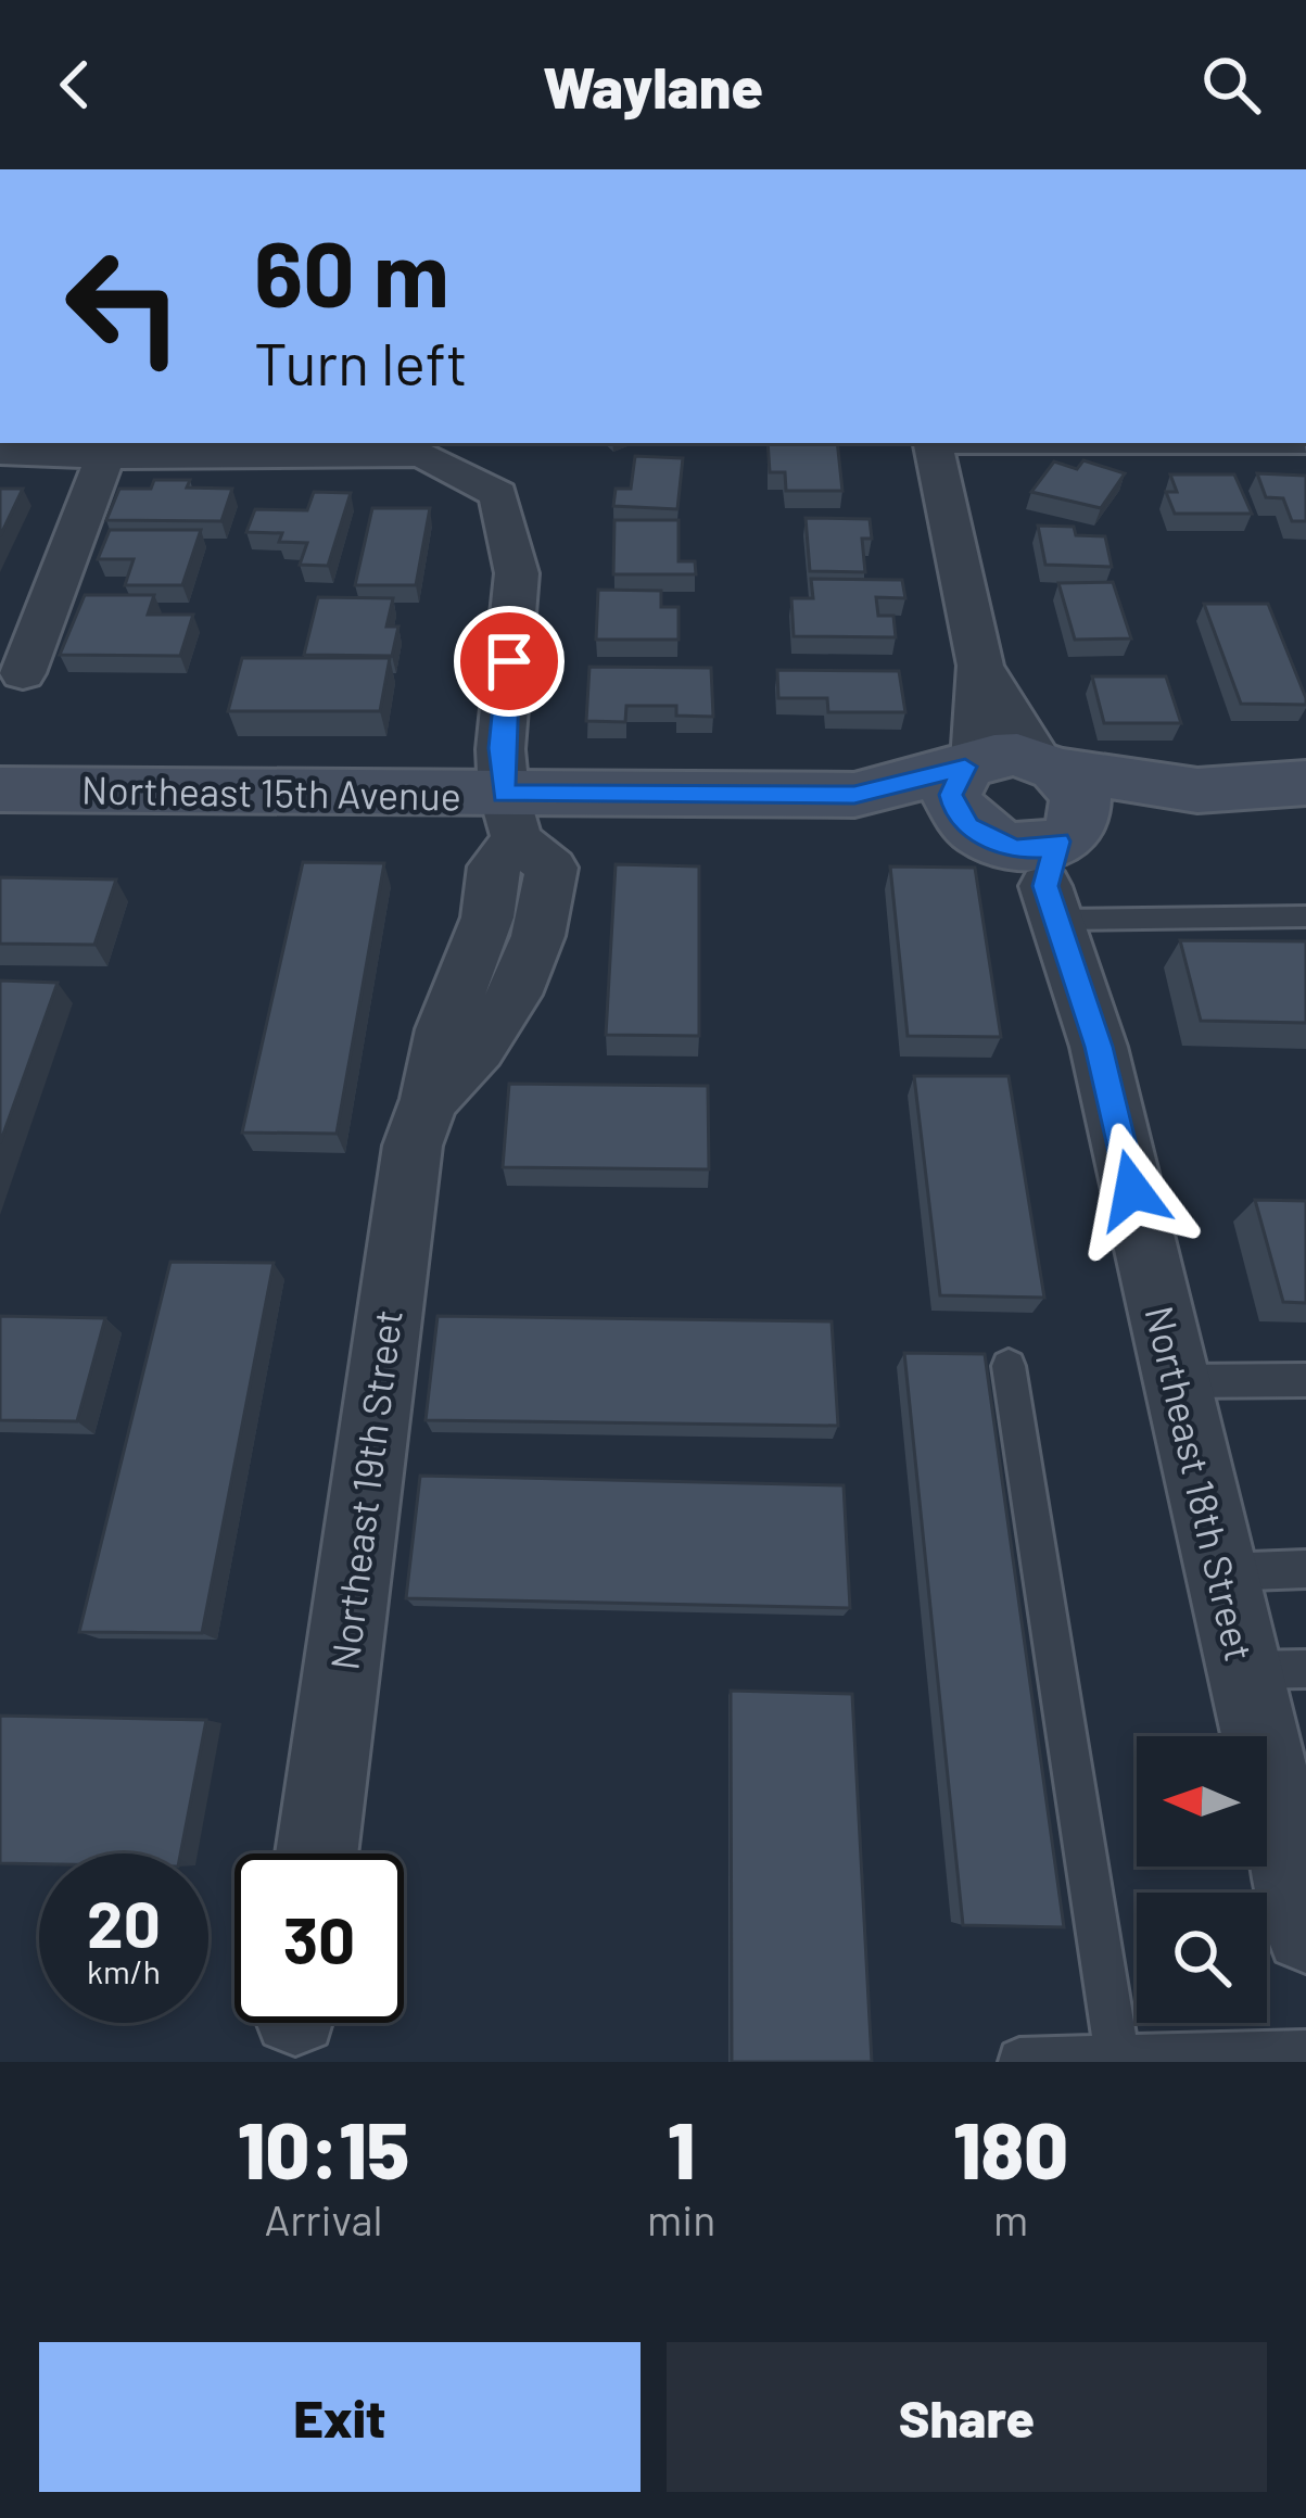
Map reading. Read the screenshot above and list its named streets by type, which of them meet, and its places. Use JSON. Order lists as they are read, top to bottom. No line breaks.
{"streets":{"street":["Northeast 15th Avenue","Northeast 18th Street","Northeast 19th Street"]},"crossings":[["Northeast 15th Avenue","Northeast 19th Street"]],"north":"left","page":{"header":"Waylane","turn":["60 m","Turn left"],"speed":"20 km/h","limit":"30","eta":["10:15","Arrival","1","min","180","m"],"buttons":["Exit","Share"]}}
